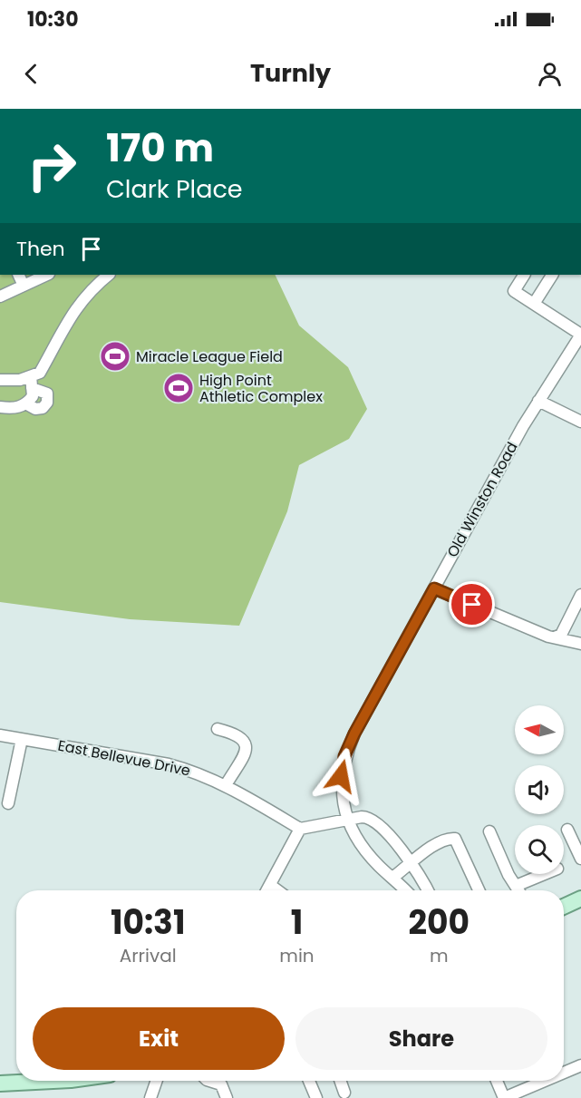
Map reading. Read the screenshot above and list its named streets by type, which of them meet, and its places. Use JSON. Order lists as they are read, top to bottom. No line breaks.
{"streets":{"street":["Old Winston Road","East Bellevue Drive"]},"places":{"sports":["Miracle League Field","High Point Athletic Complex"]},"north":"left","page":{"status":"10:30","header":"Turnly","turn":["170 m","Clark Place"],"then":"Then","eta":["10:31","Arrival","1","min","200","m"],"buttons":["Exit","Share"]}}
